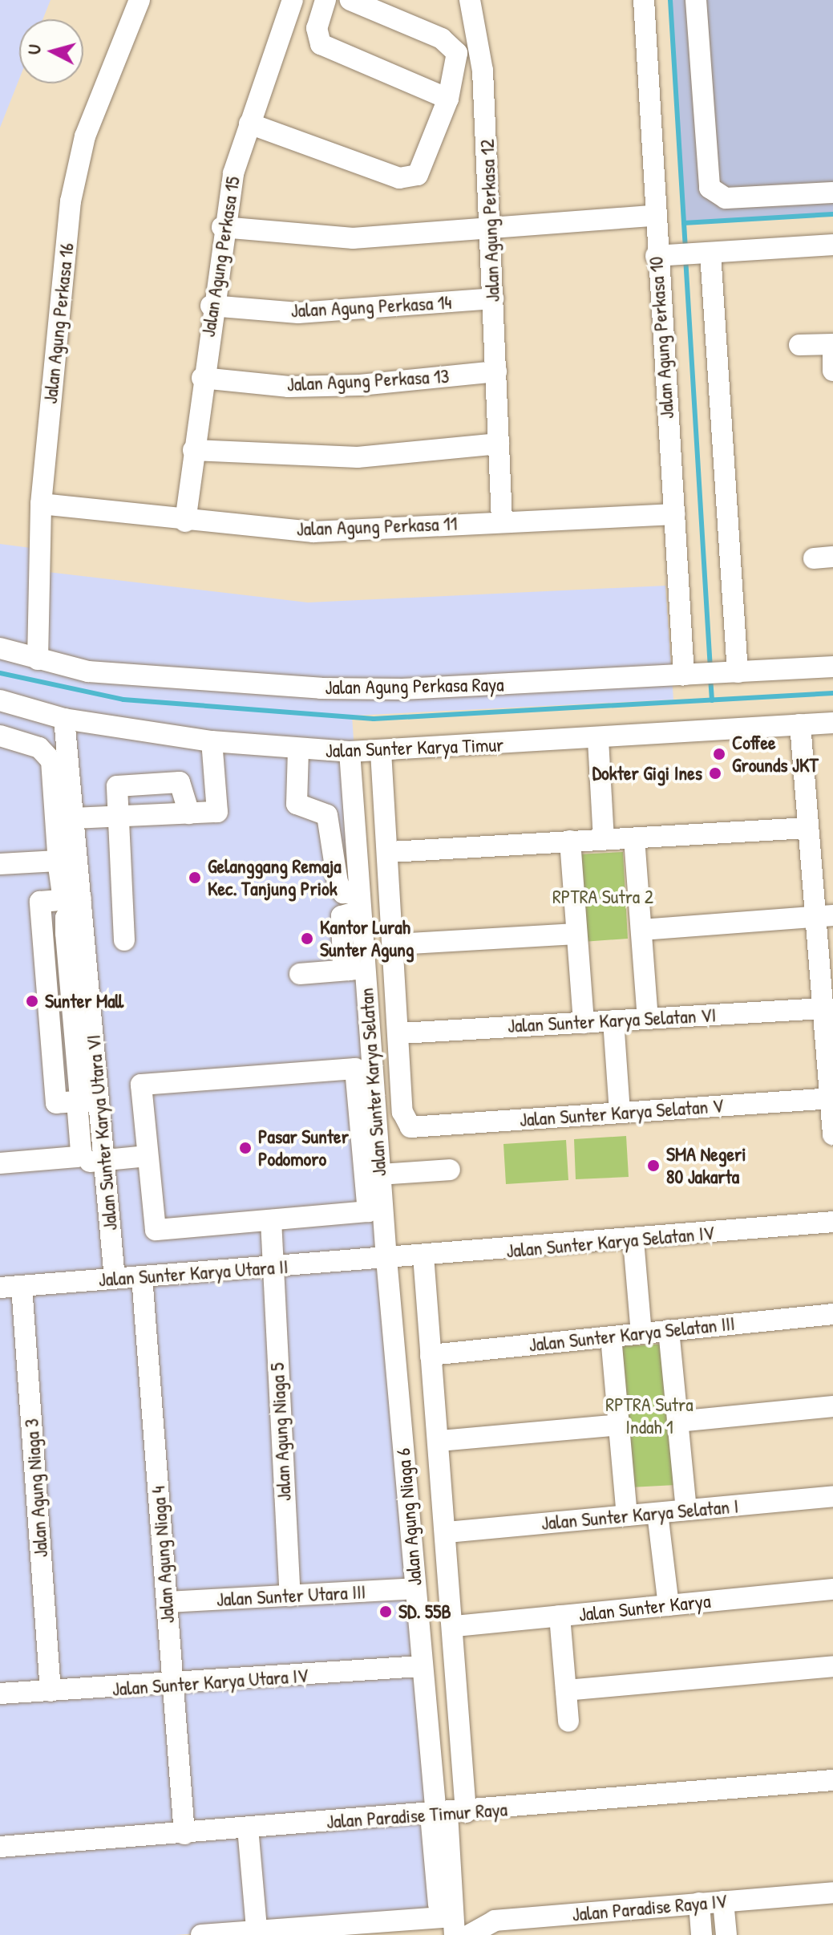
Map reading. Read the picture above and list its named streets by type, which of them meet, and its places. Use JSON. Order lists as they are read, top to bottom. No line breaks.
{"streets":{"street":["Jalan Agung Perkasa 12","Jalan Agung Perkasa 15","Jalan Agung Perkasa 14","Jalan Agung Perkasa 16","Jalan Agung Perkasa 10","Jalan Agung Perkasa 13","Jalan Agung Perkasa 11","Jalan Agung Perkasa Raya","Jalan Sunter Karya Timur","Jalan Sunter Karya Selatan VI","Jalan Sunter Karya Selatan","Jalan Sunter Karya Selatan V","Jalan Sunter Karya Utara VI","Jalan Sunter Karya Selatan IV","Jalan Sunter Karya Utara II","Jalan Sunter Karya Selatan III","Jalan Agung Niaga 5","Jalan Agung Niaga 3","Jalan Sunter Karya Selatan I","Jalan Agung Niaga 6","Jalan Agung Niaga 4","Jalan Sunter Utara III","Jalan Sunter Karya","Jalan Sunter Karya Utara IV","Jalan Paradise Timur Raya","Jalan Paradise Raya IV"]},"crossings":[["Jalan Agung Perkasa 12","Jalan Agung Perkasa 14"],["Jalan Agung Perkasa 12","Jalan Agung Perkasa 13"],["Jalan Agung Perkasa 12","Jalan Agung Perkasa 11"],["Jalan Agung Perkasa 15","Jalan Agung Perkasa 14"],["Jalan Agung Perkasa 15","Jalan Agung Perkasa 13"],["Jalan Agung Perkasa 15","Jalan Agung Perkasa 11"],["Jalan Agung Perkasa 16","Jalan Agung Perkasa 11"],["Jalan Agung Perkasa 16","Jalan Agung Perkasa Raya"],["Jalan Agung Perkasa 10","Jalan Agung Perkasa 11"],["Jalan Agung Perkasa 10","Jalan Agung Perkasa Raya"],["Jalan Sunter Karya Timur","Jalan Sunter Karya Selatan"],["Jalan Sunter Karya Timur","Jalan Sunter Karya Utara VI"],["Jalan Sunter Karya Selatan VI","Jalan Sunter Karya Selatan V"],["Jalan Sunter Karya Selatan","Jalan Sunter Karya Selatan IV"],["Jalan Sunter Karya Selatan","Jalan Sunter Karya Utara II"],["Jalan Sunter Karya Selatan","Jalan Agung Niaga 6"],["Jalan Sunter Karya Utara VI","Jalan Sunter Karya Utara II"],["Jalan Sunter Karya Selatan IV","Jalan Sunter Karya Utara II"],["Jalan Sunter Karya Selatan IV","Jalan Agung Niaga 6"],["Jalan Sunter Karya Utara II","Jalan Agung Niaga 5"],["Jalan Sunter Karya Utara II","Jalan Agung Niaga 3"],["Jalan Sunter Karya Utara II","Jalan Agung Niaga 6"],["Jalan Sunter Karya Utara II","Jalan Agung Niaga 4"],["Jalan Agung Niaga 5","Jalan Sunter Utara III"],["Jalan Agung Niaga 3","Jalan Sunter Karya Utara IV"],["Jalan Agung Niaga 6","Jalan Sunter Utara III"],["Jalan Agung Niaga 6","Jalan Sunter Karya Utara IV"],["Jalan Agung Niaga 6","Jalan Paradise Timur Raya"],["Jalan Agung Niaga 4","Jalan Sunter Utara III"],["Jalan Agung Niaga 4","Jalan Sunter Karya Utara IV"],["Jalan Agung Niaga 4","Jalan Paradise Timur Raya"]],"parks":["RPTRA Sutra 2","RPTRA Sutra Indah 1"],"places":["Coffee Grounds JKT","Dokter Gigi Ines","Gelanggang Remaja Kec. Tanjung Priok","Kantor Lurah Sunter Agung","Sunter Mall","Pasar Sunter Podomoro","SMA Negeri 80 Jakarta","SD. 55B"],"north":"left"}
